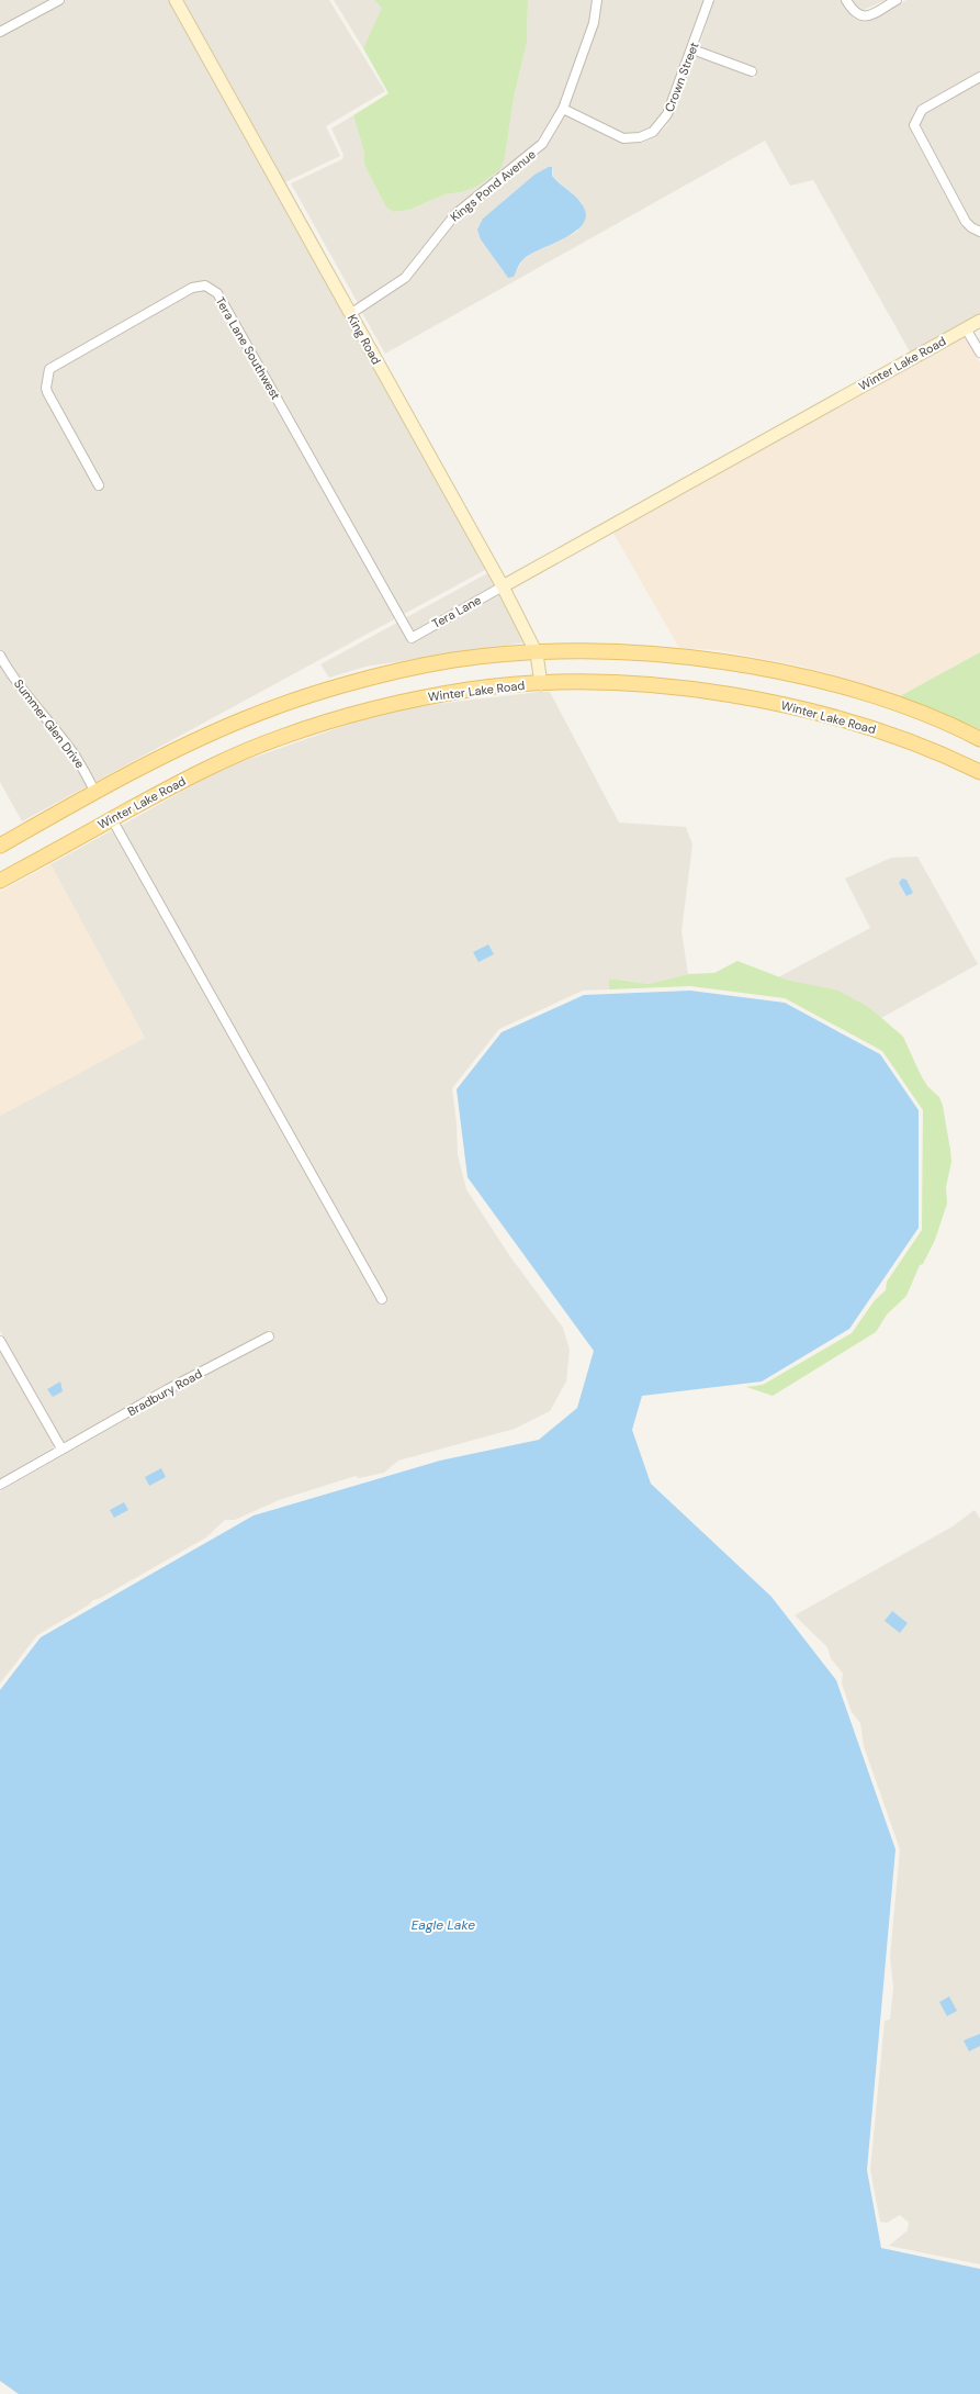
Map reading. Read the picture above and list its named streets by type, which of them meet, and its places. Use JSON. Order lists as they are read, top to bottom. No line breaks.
{"streets":{"main road":["Winter Lake Road"],"street":["Crown Street","Kings Pond Avenue","King Road","Tera Lane Southwest","Tera Lane","Summer Glen Drive","Bradbury Road"]},"crossings":[["Crown Street","Kings Pond Avenue"],["Kings Pond Avenue","King Road"],["King Road","Winter Lake Road"],["King Road","Tera Lane"],["Tera Lane Southwest","Tera Lane"],["Winter Lake Road","Tera Lane"]],"water":["Eagle Lake"]}
